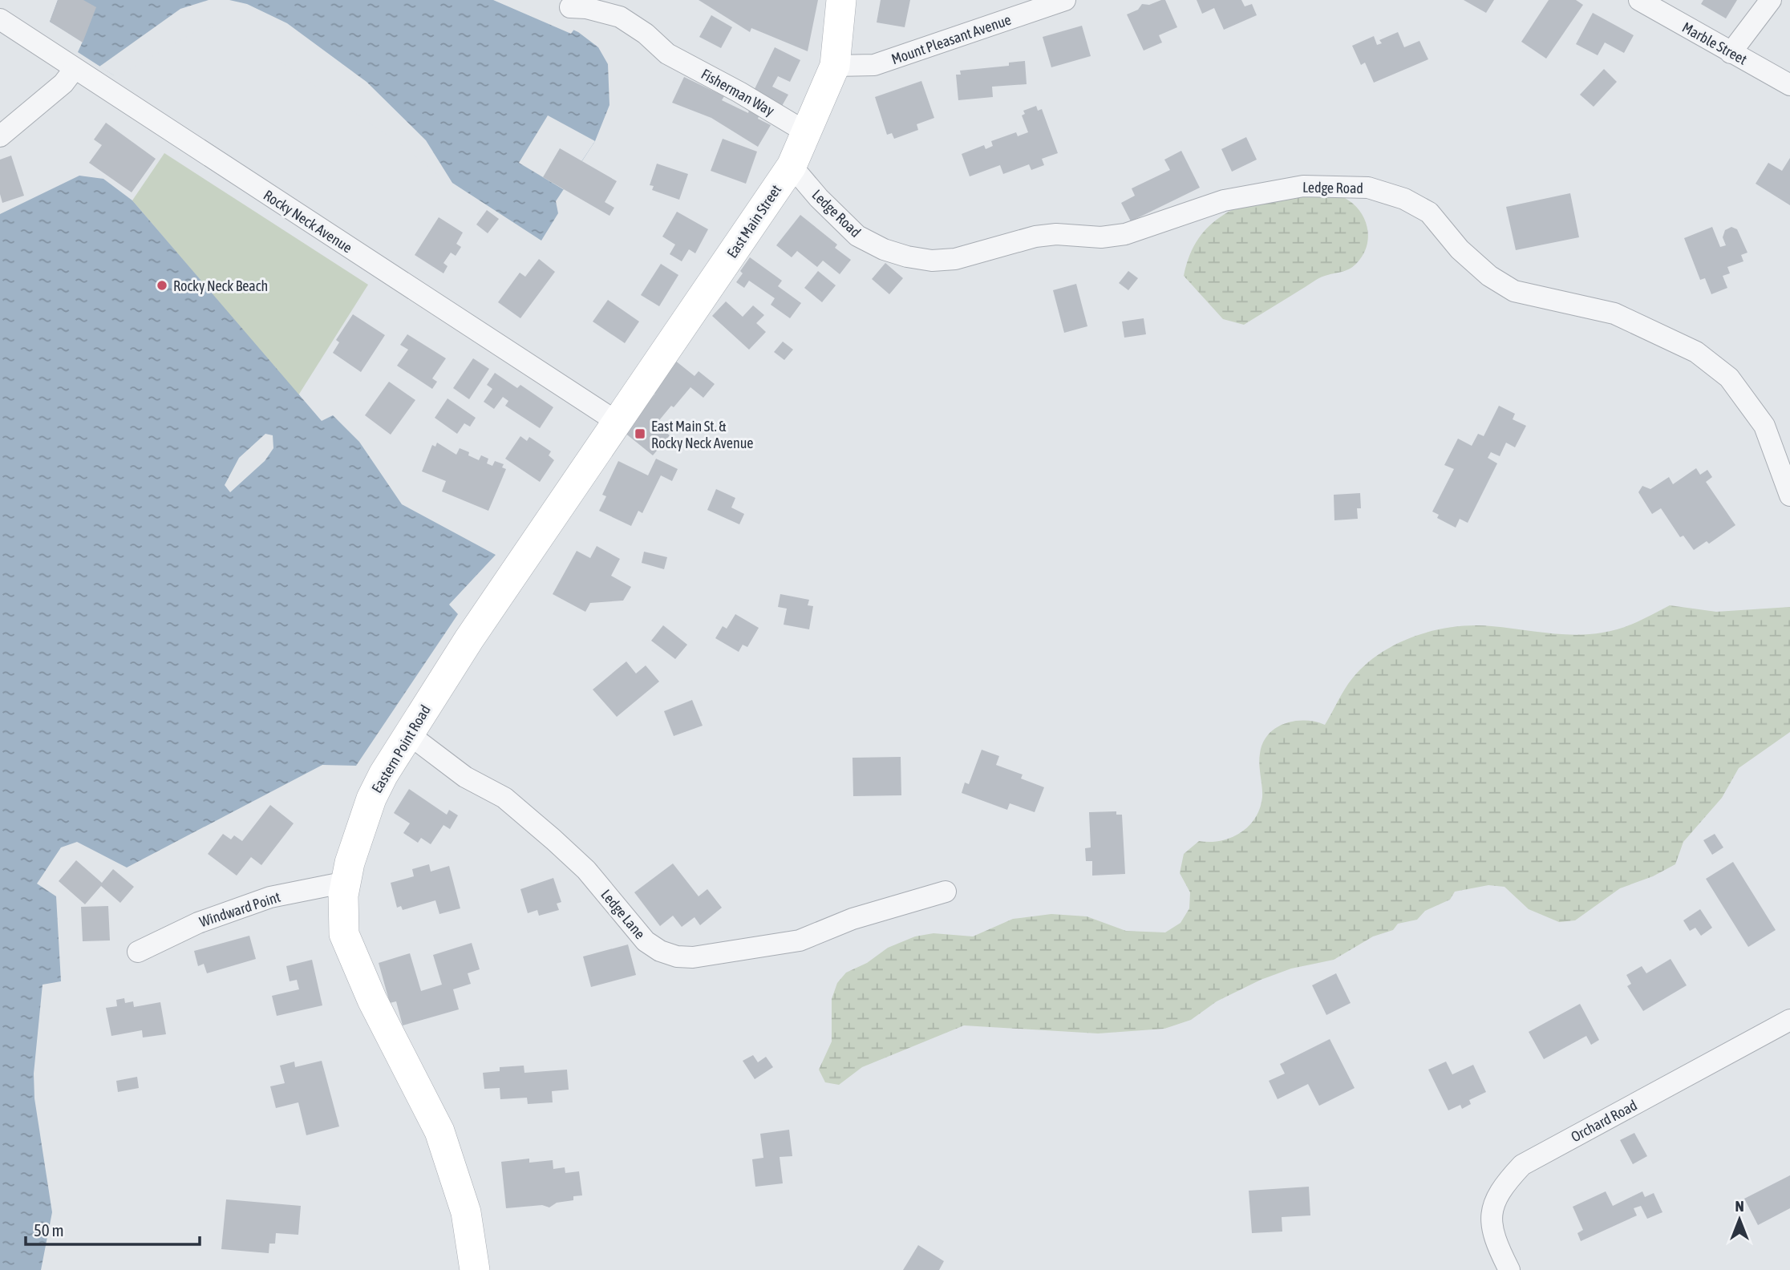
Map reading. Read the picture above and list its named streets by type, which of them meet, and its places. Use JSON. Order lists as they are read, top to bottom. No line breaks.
{"streets":{"main road":["East Main Street","Eastern Point Road"],"street":["Mount Pleasant Avenue","Marble Street","Fisherman Way","Ledge Road","Rocky Neck Avenue","Windward Point","Ledge Lane","Orchard Road"]},"crossings":[["Mount Pleasant Avenue","East Main Street"],["Fisherman Way","East Main Street"],["Ledge Road","East Main Street"],["Rocky Neck Avenue","East Main Street"],["Rocky Neck Avenue","Eastern Point Road"],["East Main Street","Eastern Point Road"],["Eastern Point Road","Windward Point"],["Eastern Point Road","Ledge Lane"]],"places":{"other":["Rocky Neck Beach"],"transit":["East Main St. & Rocky Neck Avenue"]},"scale_bar":"50 m","north":"top"}
